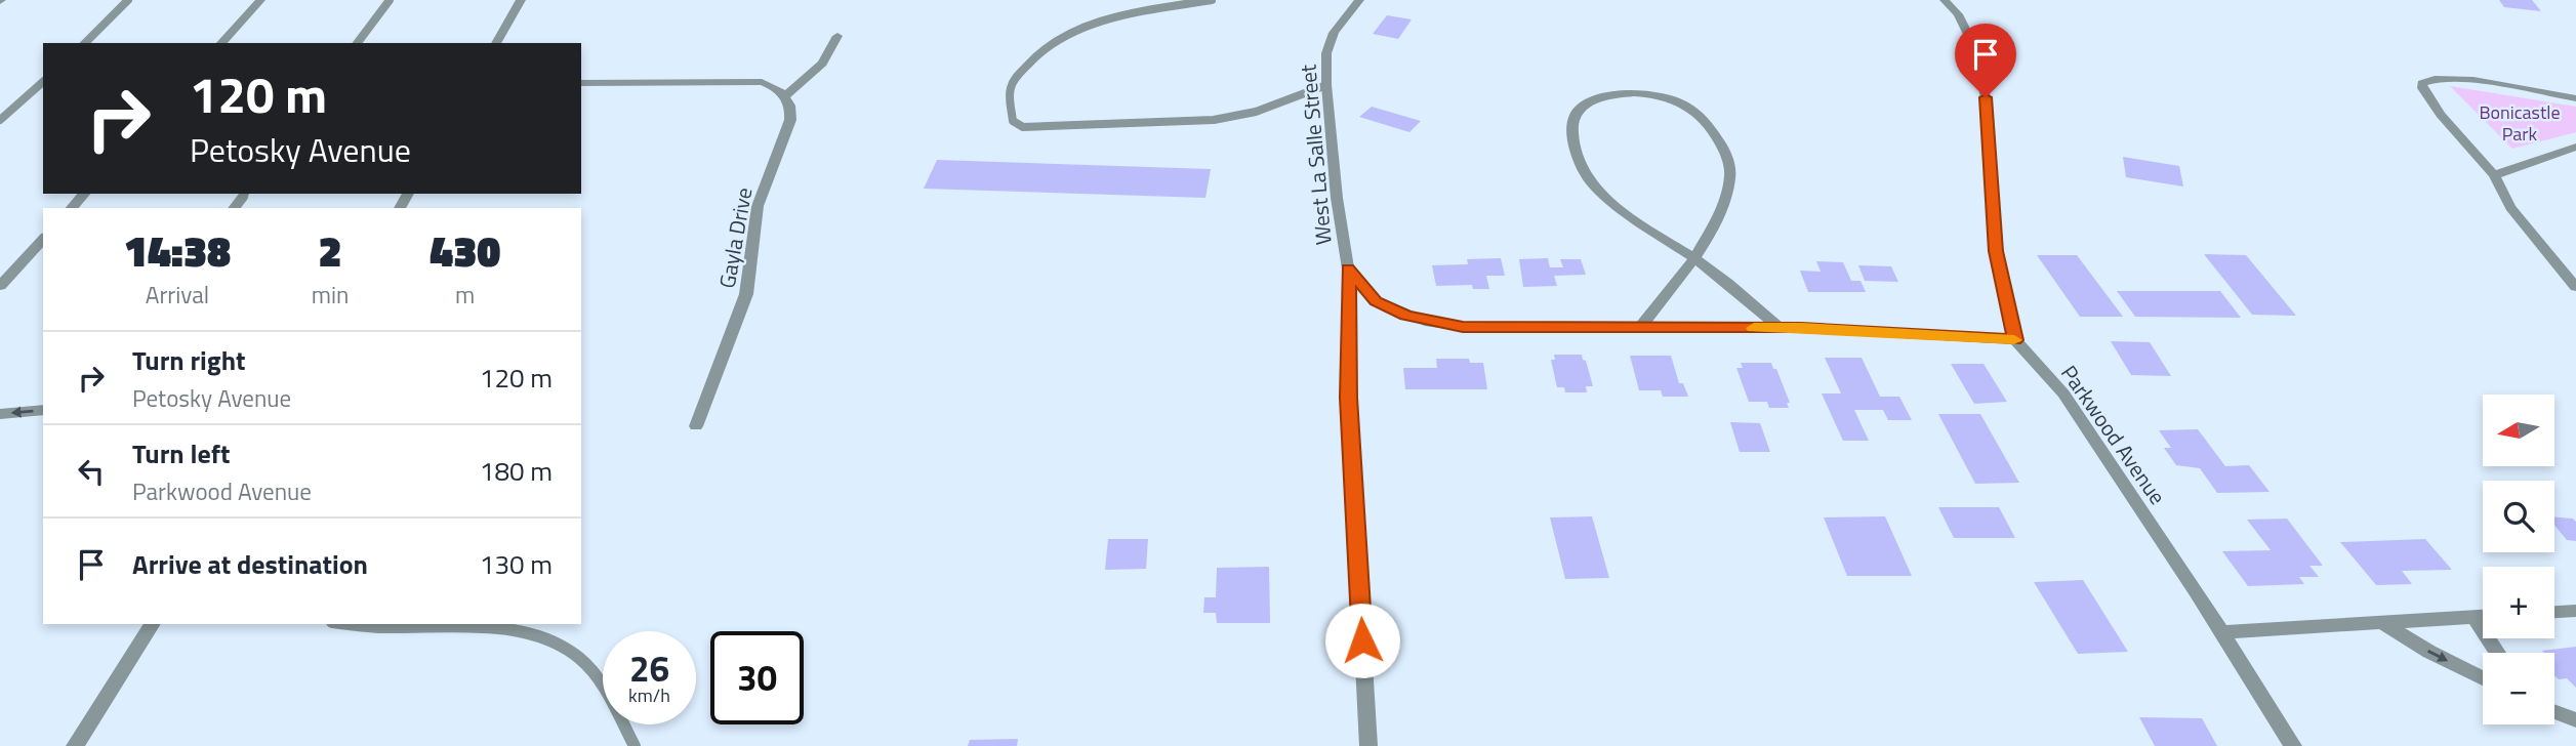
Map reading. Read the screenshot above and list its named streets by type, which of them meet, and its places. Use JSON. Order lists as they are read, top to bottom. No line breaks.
{"streets":{"street":["West La Salle Street","Gayla Drive","Parkwood Avenue"]},"parks":["Bonicastle Park"],"north":"left","page":{"turn":["120 m","Petosky Avenue"],"eta":["14:38","Arrival","2","min","430","m"],"list":[{"name":"Turn right","note":"Petosky Avenue","value":"120 m"},{"name":"Turn left","note":"Parkwood Avenue","value":"180 m"},{"name":"Arrive at destination","value":"130 m"}],"map_buttons":["+","−"],"speed":"26 km/h","limit":"30"}}
